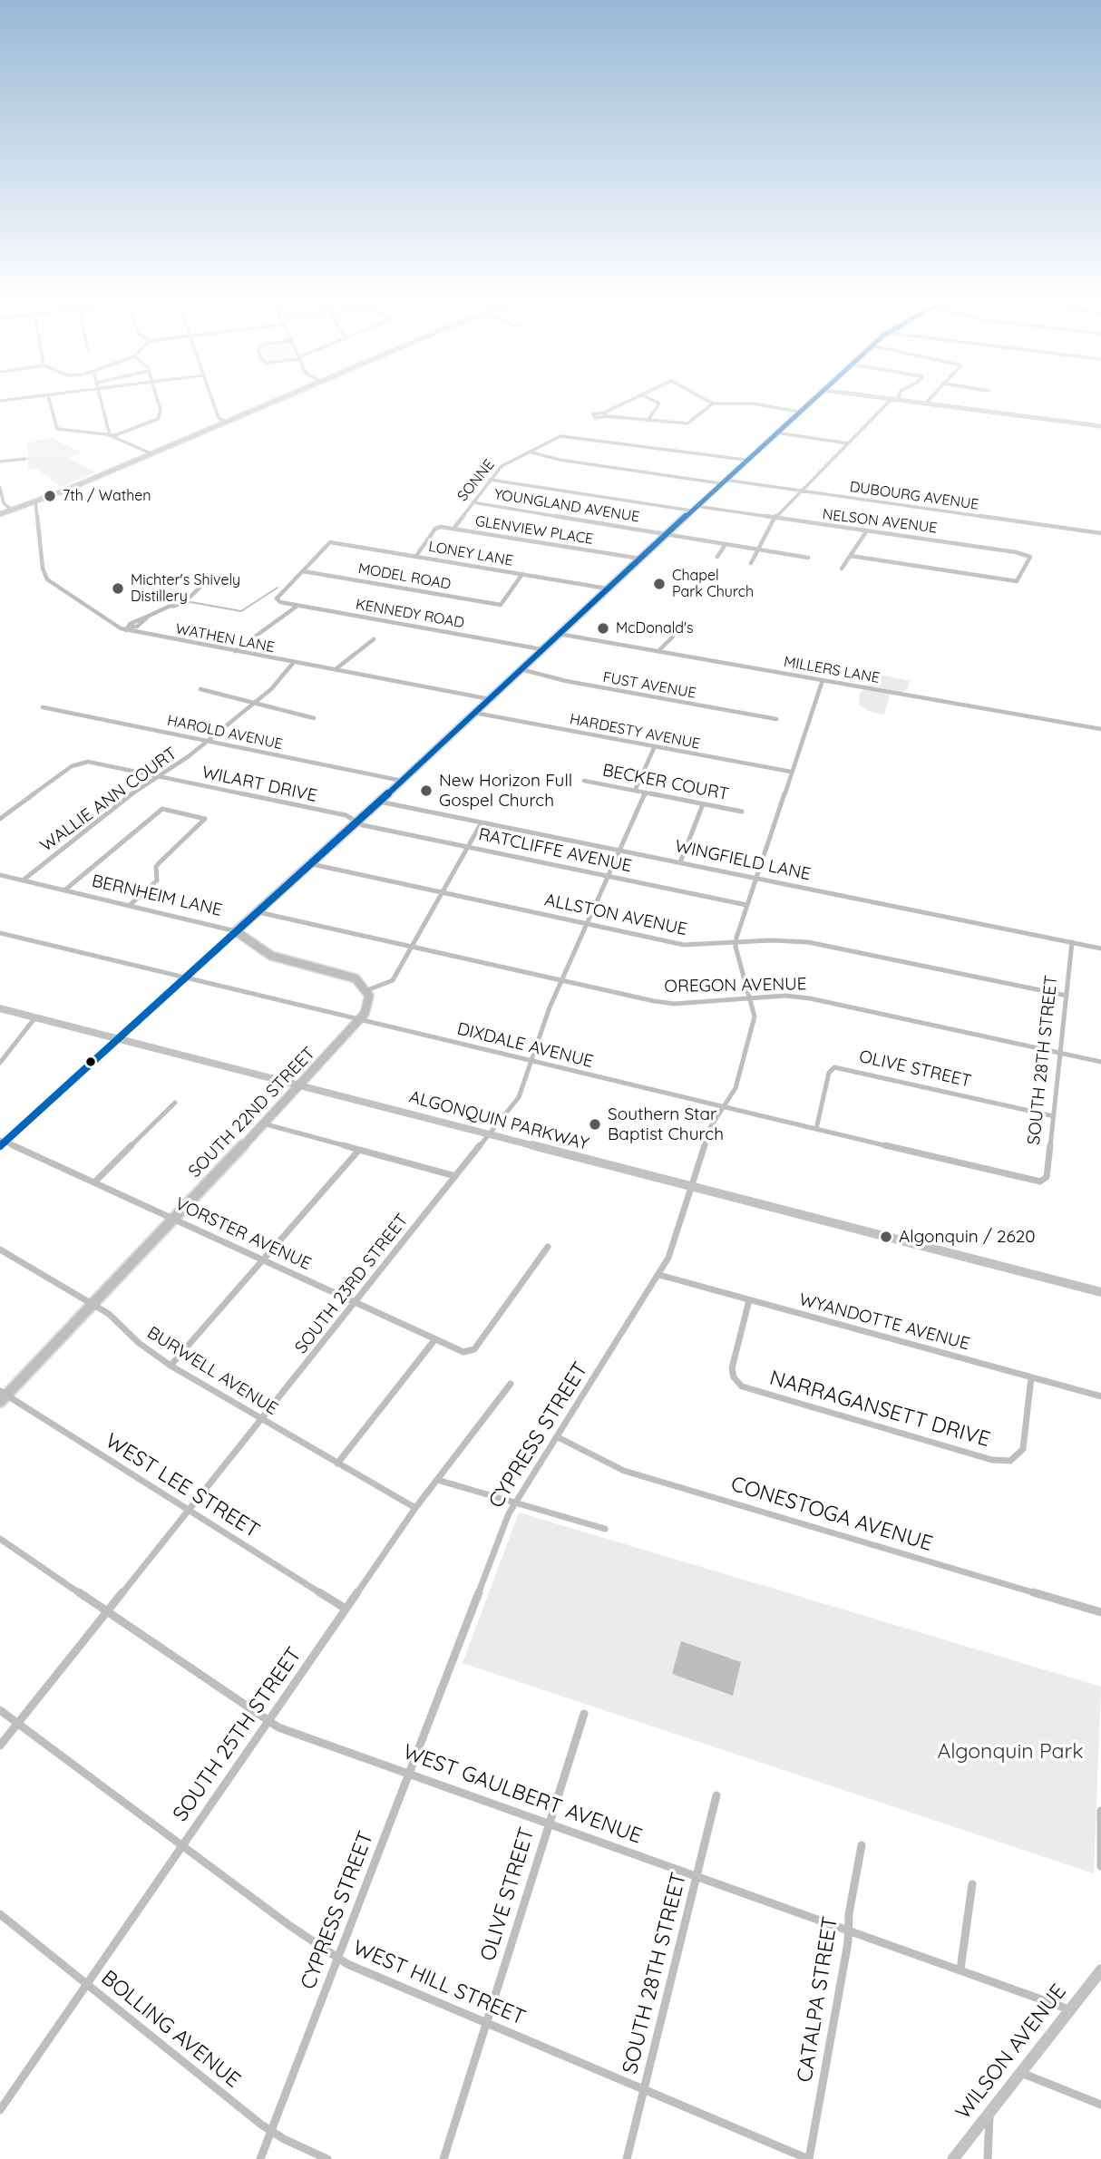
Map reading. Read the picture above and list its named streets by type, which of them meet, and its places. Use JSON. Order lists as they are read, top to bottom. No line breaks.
{"streets":{"main road":["BERNHEIM LANE","SOUTH 22ND STREET","ALGONQUIN PARKWAY","WILSON AVENUE"],"street":["SONNE","DUBOURG AVENUE","YOUNGLAND AVENUE","NELSON AVENUE","GLENVIEW PLACE","LONEY LANE","MODEL ROAD","KENNEDY ROAD","WATHEN LANE","MILLERS LANE","FUST AVENUE","HARDESTY AVENUE","HAROLD AVENUE","BECKER COURT","WILART DRIVE","WALLIE ANN COURT","RATCLIFFE AVENUE","WINGFIELD LANE","ALLSTON AVENUE","OREGON AVENUE","DIXDALE AVENUE","SOUTH 28TH STREET","OLIVE STREET","VORSTER AVENUE","SOUTH 23RD STREET","WYANDOTTE AVENUE","BURWELL AVENUE","NARRAGANSETT DRIVE","CYPRESS STREET","WEST LEE STREET","CONESTOGA AVENUE","SOUTH 25TH STREET","WEST GAULBERT AVENUE","WEST HILL STREET","CATALPA STREET","BOLLING AVENUE"]},"crossings":[["SONNE","DUBOURG AVENUE"],["SONNE","YOUNGLAND AVENUE"],["SONNE","NELSON AVENUE"],["SONNE","GLENVIEW PLACE"],["GLENVIEW PLACE","LONEY LANE"],["LONEY LANE","MODEL ROAD"],["LONEY LANE","KENNEDY ROAD"],["WATHEN LANE","WALLIE ANN COURT"],["HAROLD AVENUE","WALLIE ANN COURT"],["BECKER COURT","SOUTH 23RD STREET"],["WILART DRIVE","WALLIE ANN COURT"],["WILART DRIVE","RATCLIFFE AVENUE"],["WALLIE ANN COURT","BERNHEIM LANE"],["RATCLIFFE AVENUE","SOUTH 23RD STREET"],["WINGFIELD LANE","SOUTH 28TH STREET"],["WINGFIELD LANE","SOUTH 23RD STREET"],["BERNHEIM LANE","SOUTH 22ND STREET"],["ALLSTON AVENUE","SOUTH 28TH STREET"],["ALLSTON AVENUE","SOUTH 23RD STREET"],["ALLSTON AVENUE","CYPRESS STREET"],["OREGON AVENUE","SOUTH 28TH STREET"],["OREGON AVENUE","SOUTH 23RD STREET"],["OREGON AVENUE","CYPRESS STREET"],["DIXDALE AVENUE","SOUTH 28TH STREET"],["DIXDALE AVENUE","OLIVE STREET"],["DIXDALE AVENUE","SOUTH 22ND STREET"],["DIXDALE AVENUE","SOUTH 23RD STREET"],["DIXDALE AVENUE","CYPRESS STREET"],["SOUTH 28TH STREET","OLIVE STREET"],["SOUTH 28TH STREET","WEST GAULBERT AVENUE"],["SOUTH 28TH STREET","WEST HILL STREET"],["OLIVE STREET","WEST GAULBERT AVENUE"],["OLIVE STREET","WEST HILL STREET"],["SOUTH 22ND STREET","ALGONQUIN PARKWAY"],["SOUTH 22ND STREET","VORSTER AVENUE"],["SOUTH 22ND STREET","BURWELL AVENUE"],["SOUTH 22ND STREET","WEST LEE STREET"],["ALGONQUIN PARKWAY","SOUTH 23RD STREET"],["ALGONQUIN PARKWAY","CYPRESS STREET"],["VORSTER AVENUE","SOUTH 23RD STREET"],["SOUTH 23RD STREET","BURWELL AVENUE"],["SOUTH 23RD STREET","WEST LEE STREET"],["SOUTH 23RD STREET","WEST GAULBERT AVENUE"],["SOUTH 23RD STREET","WEST HILL STREET"],["WYANDOTTE AVENUE","NARRAGANSETT DRIVE"],["WYANDOTTE AVENUE","CYPRESS STREET"],["BURWELL AVENUE","SOUTH 25TH STREET"],["CYPRESS STREET","CONESTOGA AVENUE"],["CYPRESS STREET","WEST GAULBERT AVENUE"],["CYPRESS STREET","WEST HILL STREET"],["CYPRESS STREET","BOLLING AVENUE"],["WEST LEE STREET","SOUTH 25TH STREET"],["SOUTH 25TH STREET","WEST GAULBERT AVENUE"],["SOUTH 25TH STREET","WEST HILL STREET"],["SOUTH 25TH STREET","BOLLING AVENUE"],["WEST GAULBERT AVENUE","CATALPA STREET"],["WEST GAULBERT AVENUE","WILSON AVENUE"],["WEST HILL STREET","CATALPA STREET"]],"parks":["Algonquin Park"],"places":["7th / Wathen","Chapel Park Church","Michter's Shively Distillery","McDonald's","New Horizon Full Gospel Church","Southern Star Baptist Church","Algonquin / 2620"]}
